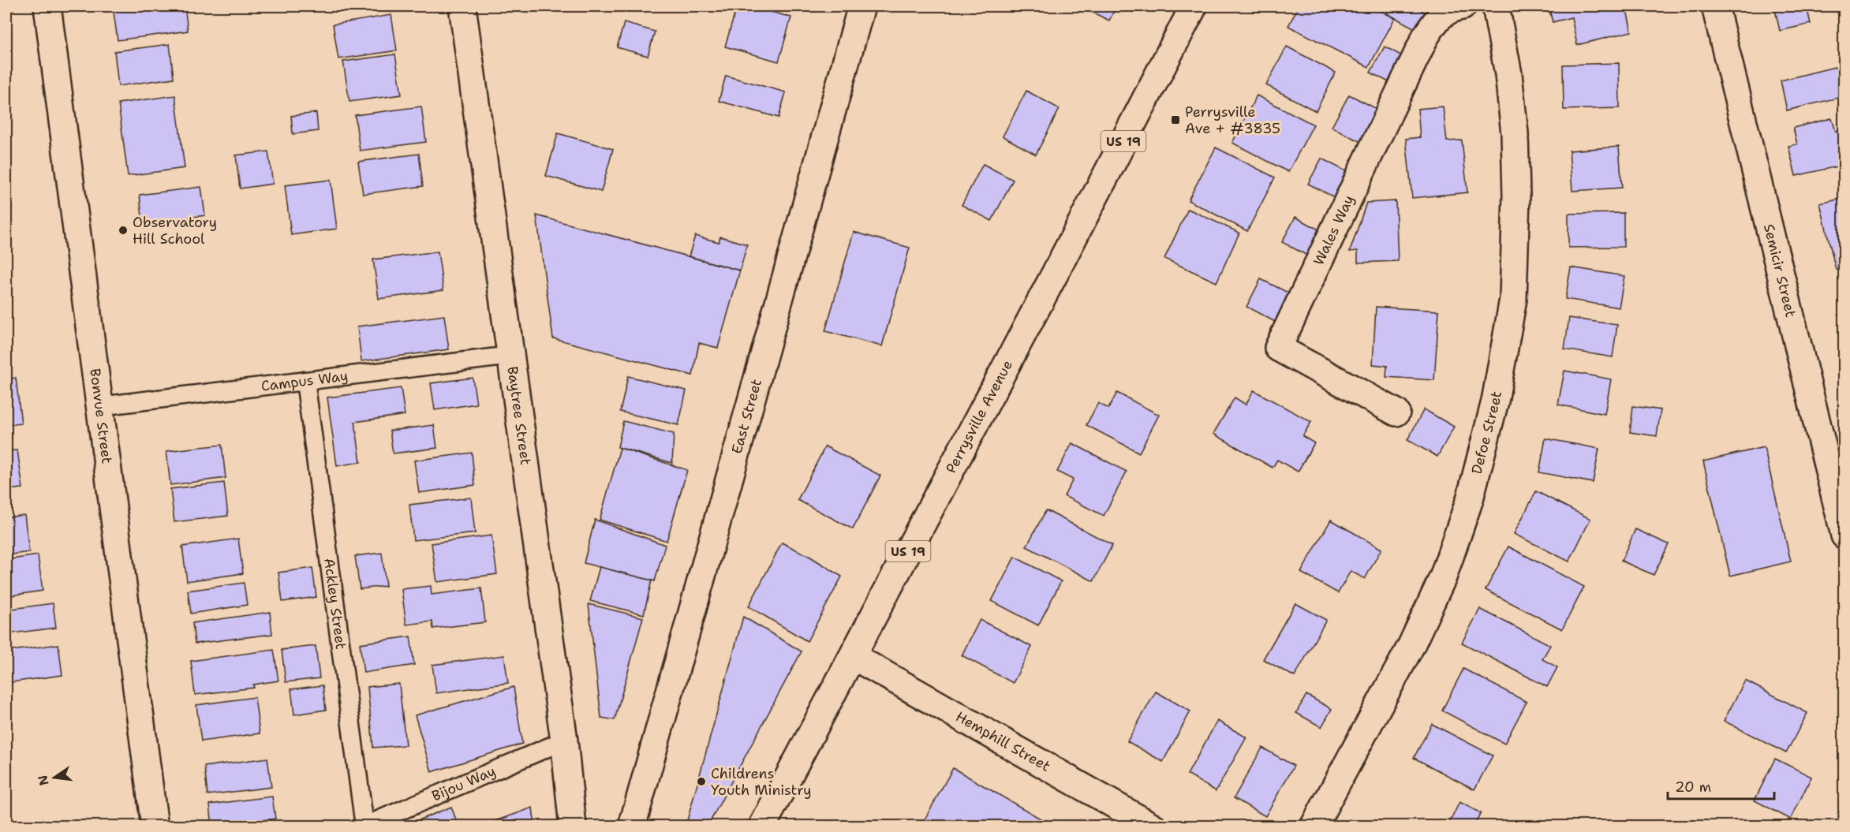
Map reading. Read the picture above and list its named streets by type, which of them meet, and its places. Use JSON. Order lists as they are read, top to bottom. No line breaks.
{"streets":{"street":["US 19","Wales Way","Semicir Street","Bonvue Street","Baytree Street","East Street","Perrysville Avenue","Defoe Street","Hemphill Street"],"lane":["Campus Way","Ackley Street","Bijou Way"]},"crossings":[["Campus Way","Bonvue Street"],["Campus Way","Baytree Street"],["Campus Way","Ackley Street"],["Baytree Street","Bijou Way"],["Perrysville Avenue","Hemphill Street"],["Ackley Street","Bijou Way"]],"places":{"transit":["Perrysville Ave + #3835"],"other":["Observatory Hill School","Childrens Youth Ministry"]},"scale_bar":"20 m","north":"left"}
